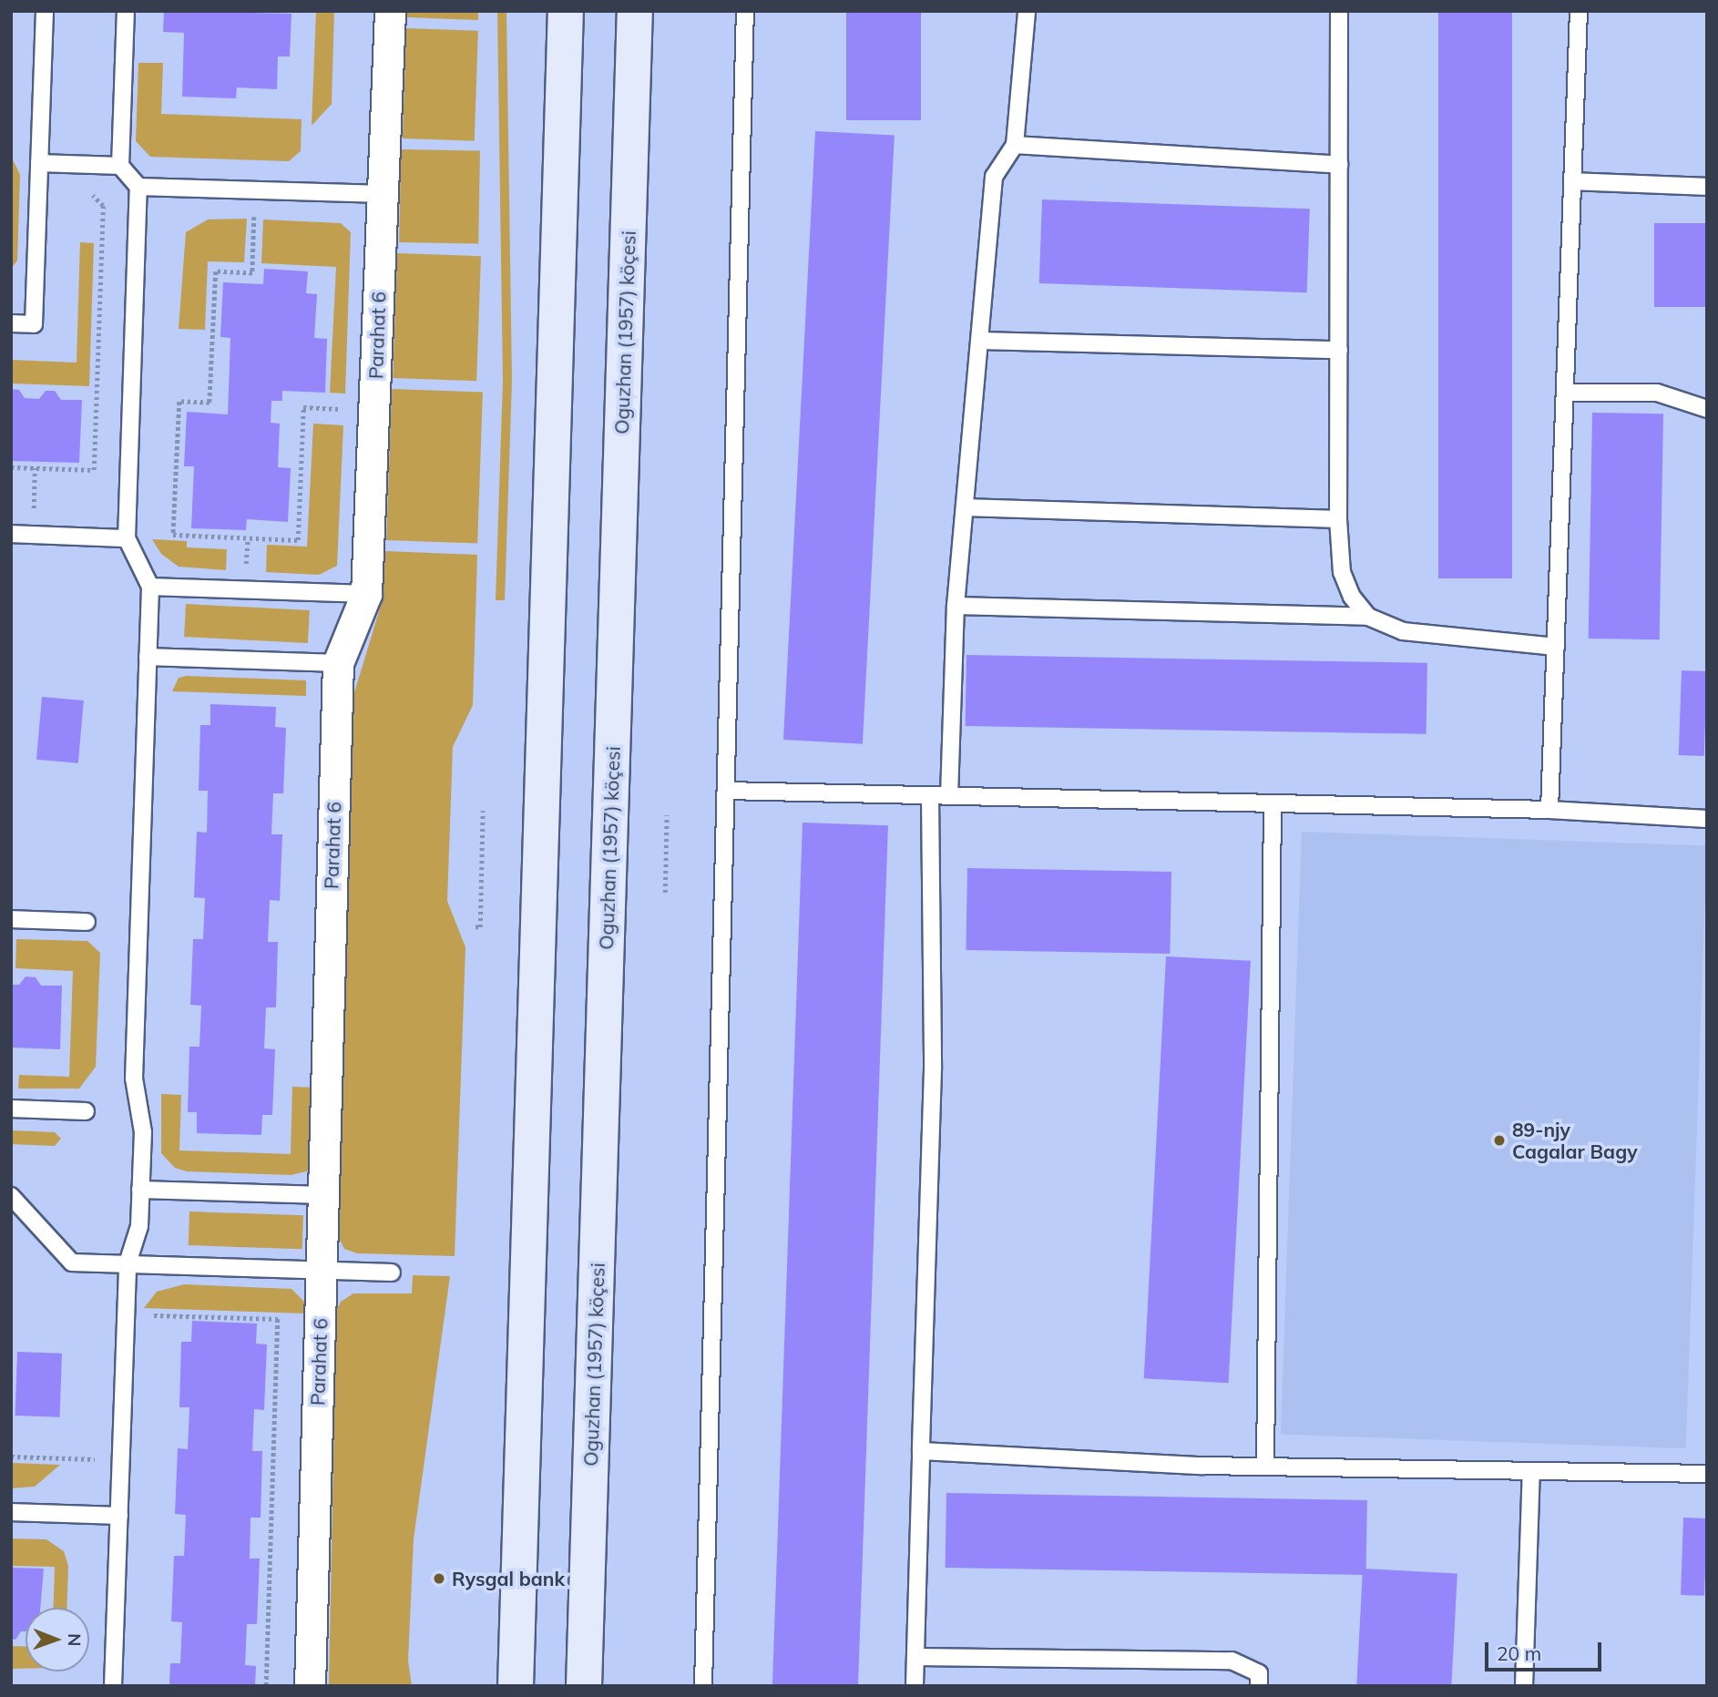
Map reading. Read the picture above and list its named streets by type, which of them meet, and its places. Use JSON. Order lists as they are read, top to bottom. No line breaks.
{"streets":{"main road":["Oguzhan (1957) köçesi"],"street":["Parahat 6"]},"places":["89-njy Cagalar Bagy","Rysgal bank"],"scale_bar":"20 m","north":"right"}
